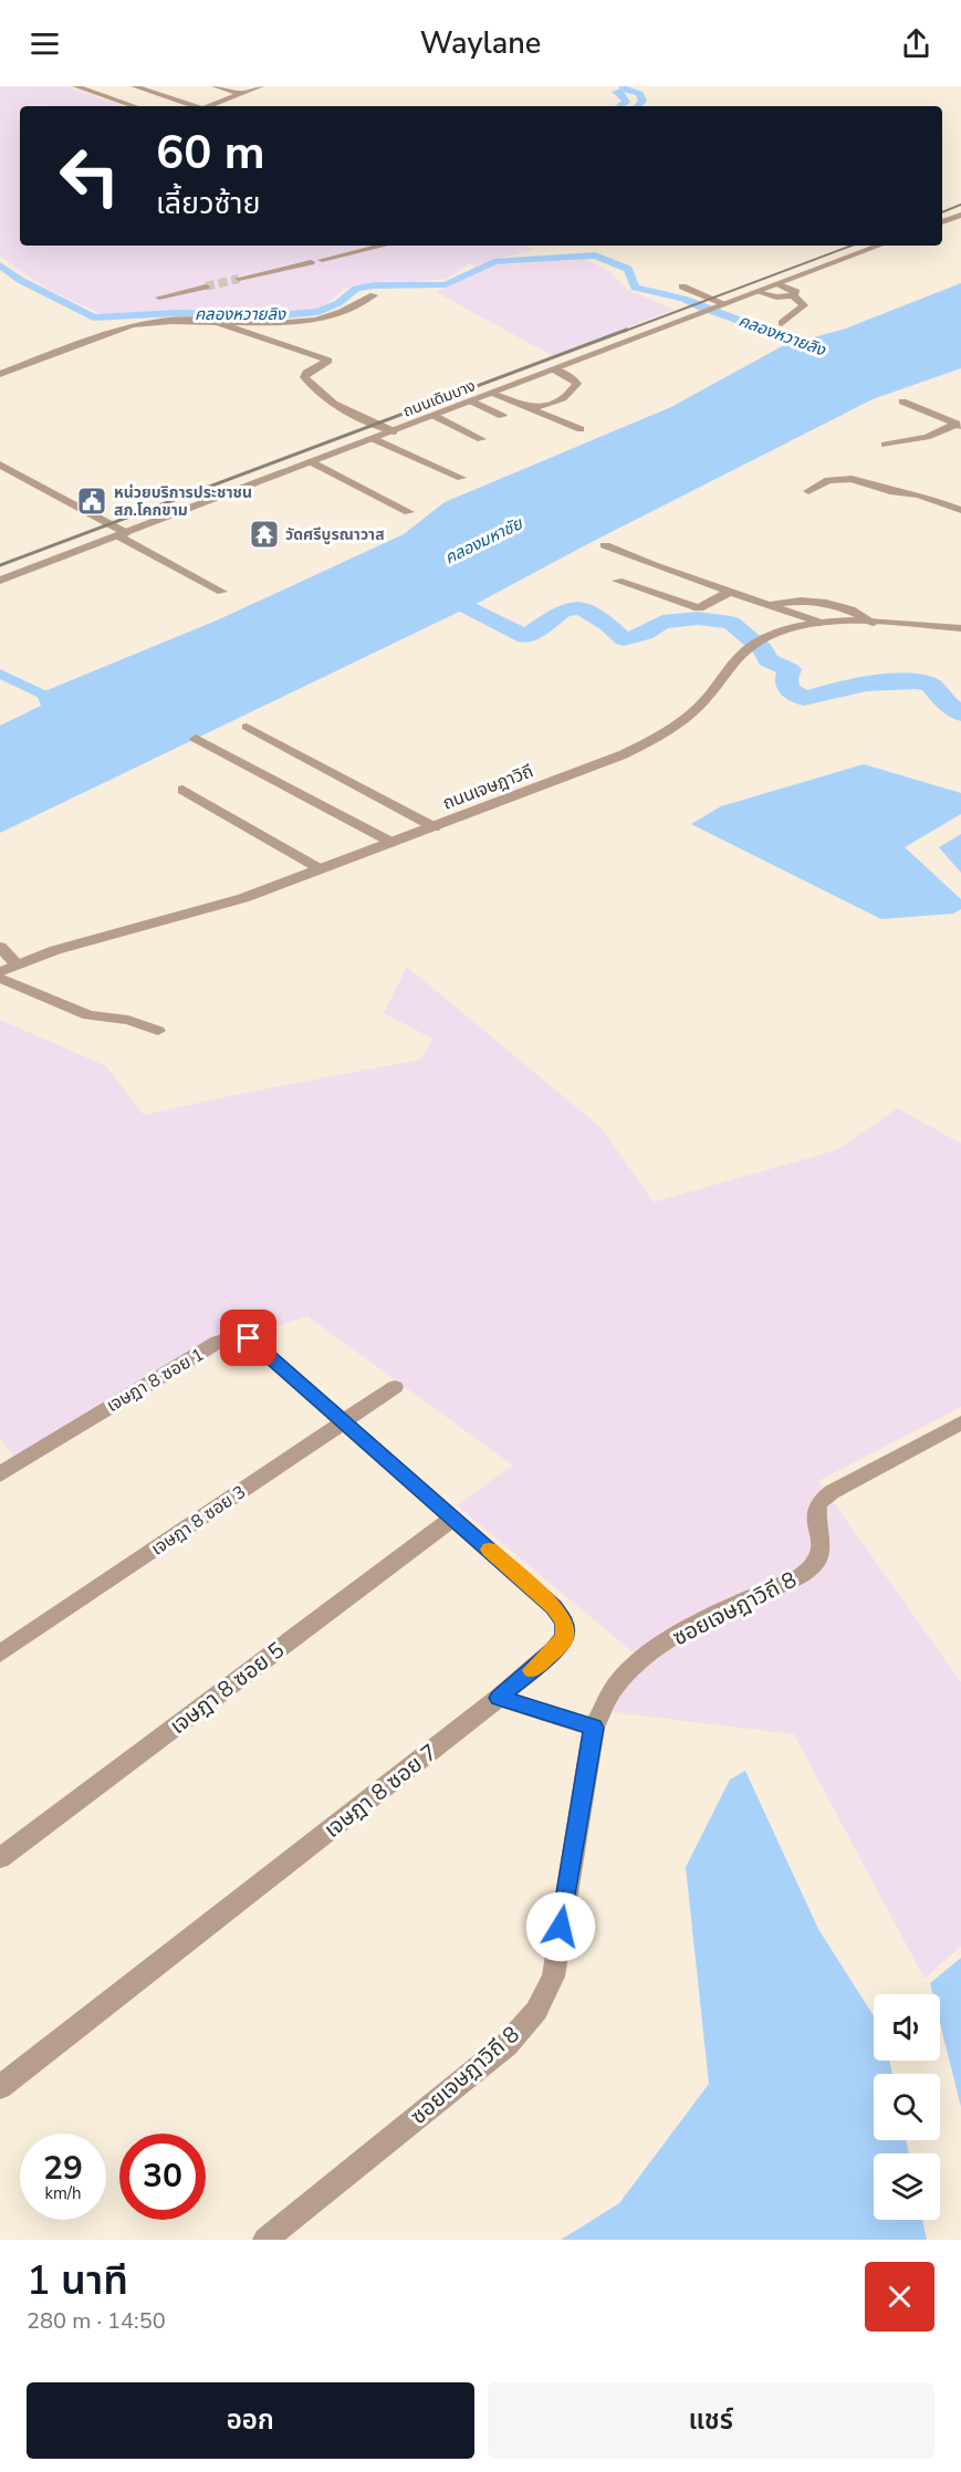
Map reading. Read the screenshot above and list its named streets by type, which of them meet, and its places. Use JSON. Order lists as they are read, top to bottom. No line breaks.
{"streets":{"street":["ถนนเดิมบาง","ถนนเจษฎาวิถี","เจษฎา 8 ซอย 1","เจษฎา 8 ซอย 3","ซอยเจษฎาวิถี 8","เจษฎา 8 ซอย 5","เจษฎา 8 ซอย 7"]},"crossings":[["เจษฎา 8 ซอย 1","เจษฎา 8 ซอย 3"],["เจษฎา 8 ซอย 1","เจษฎา 8 ซอย 7"],["เจษฎา 8 ซอย 5","เจษฎา 8 ซอย 7"]],"water":["คลองหวายลิง","คลองมหาชัย"],"places":{"public building":["หน่วยบริการประชาชน สภ.โคกขาม"],"temple":["วัดศรีบูรณาวาส"]},"page":{"header":"Waylane","turn":["60 m","เลี้ยวซ้าย"],"speed":"29 km/h","limit":"30","heading":["1 นาที","280 m · 14:50"],"buttons":["ออก","แชร์"]}}
